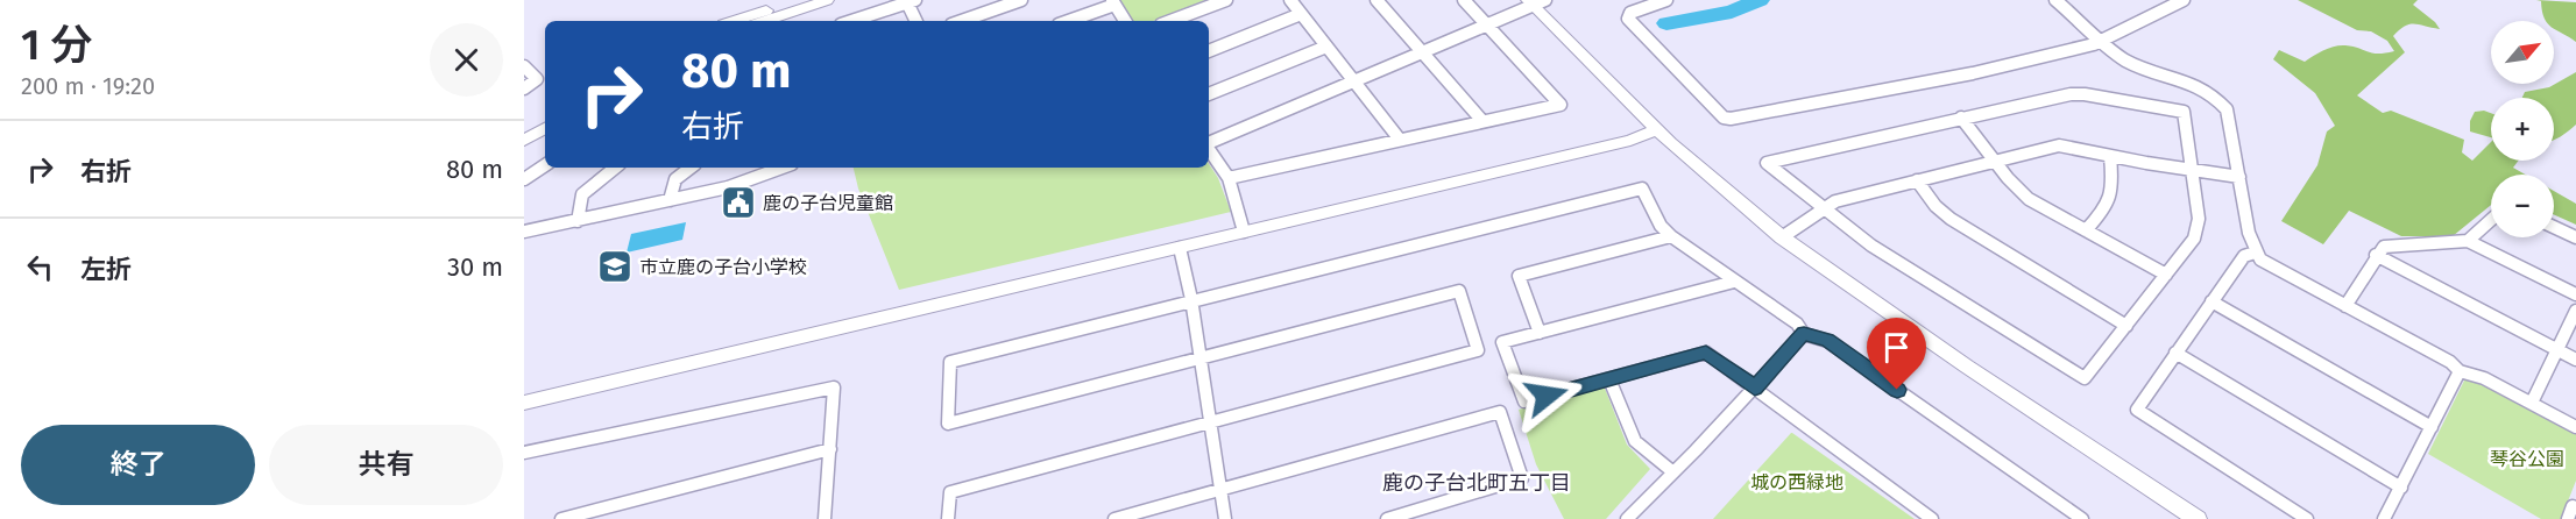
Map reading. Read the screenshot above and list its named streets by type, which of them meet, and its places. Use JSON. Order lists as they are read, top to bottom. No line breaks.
{"districts":["鹿の子台北町五丁目"],"parks":["琴谷公園","城の西緑地"],"places":{"public building":["鹿の子台児童館"],"school or university":["市立鹿の子台小学校"]},"north":"top right","page":{"heading":["1 分","200 m · 19:20"],"map_buttons":["+","−"],"turn":["80 m","右折"],"list":[{"name":"右折","value":"80 m"},{"name":"左折","value":"30 m"}],"buttons":["終了","共有"]}}
